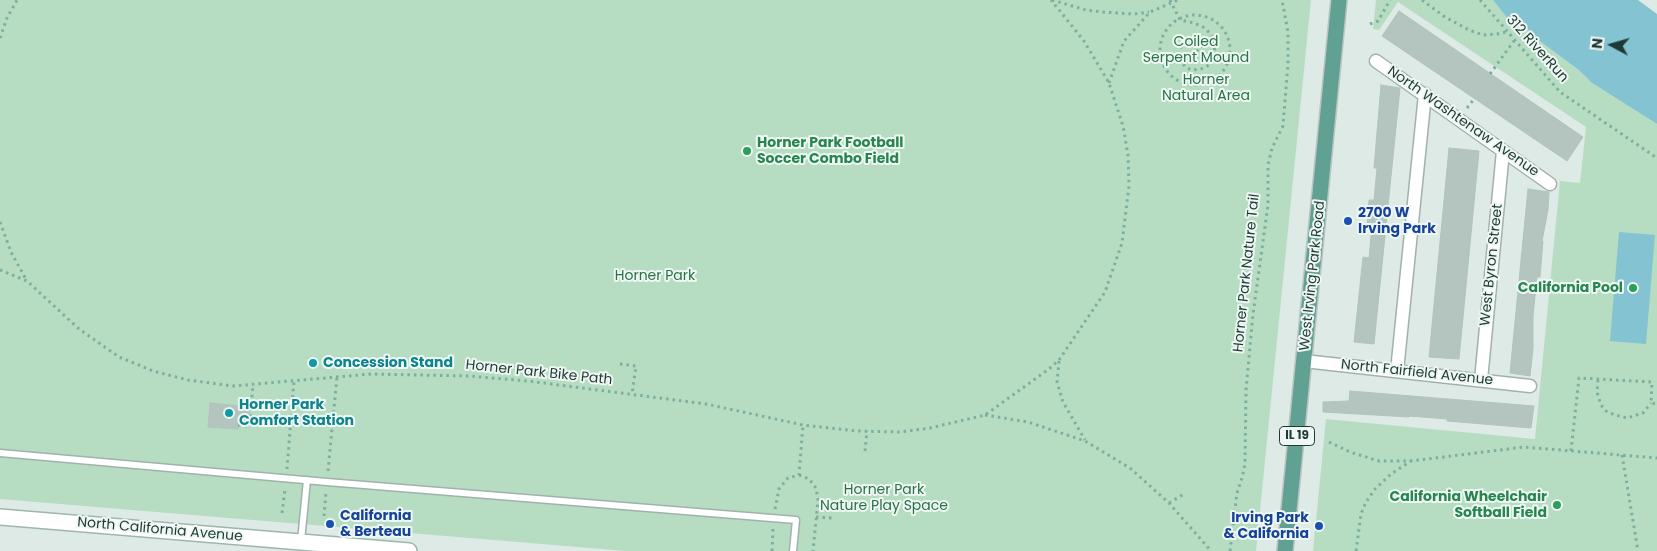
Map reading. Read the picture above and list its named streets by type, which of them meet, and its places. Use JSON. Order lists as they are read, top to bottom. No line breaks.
{"streets":{"main road":["West Irving Park Road","IL 19"],"street":["North Washtenaw Avenue","West Byron Street","North Fairfield Avenue","North California Avenue"],"path":["312 RiverRun","Horner Park Nature Tail","Horner Park Bike Path"]},"crossings":[["North Washtenaw Avenue","West Byron Street"],["West Byron Street","North Fairfield Avenue"],["West Irving Park Road","North Fairfield Avenue"]],"parks":["Coiled Serpent Mound","Horner Natural Area","Horner Park","Horner Park Nature Play Space"],"places":["Horner Park Football Soccer Combo Field","2700 W Irving Park","California Pool","Concession Stand","Horner Park Comfort Station","California Wheelchair Softball Field","California & Berteau","Irving Park & California"],"north":"left"}
